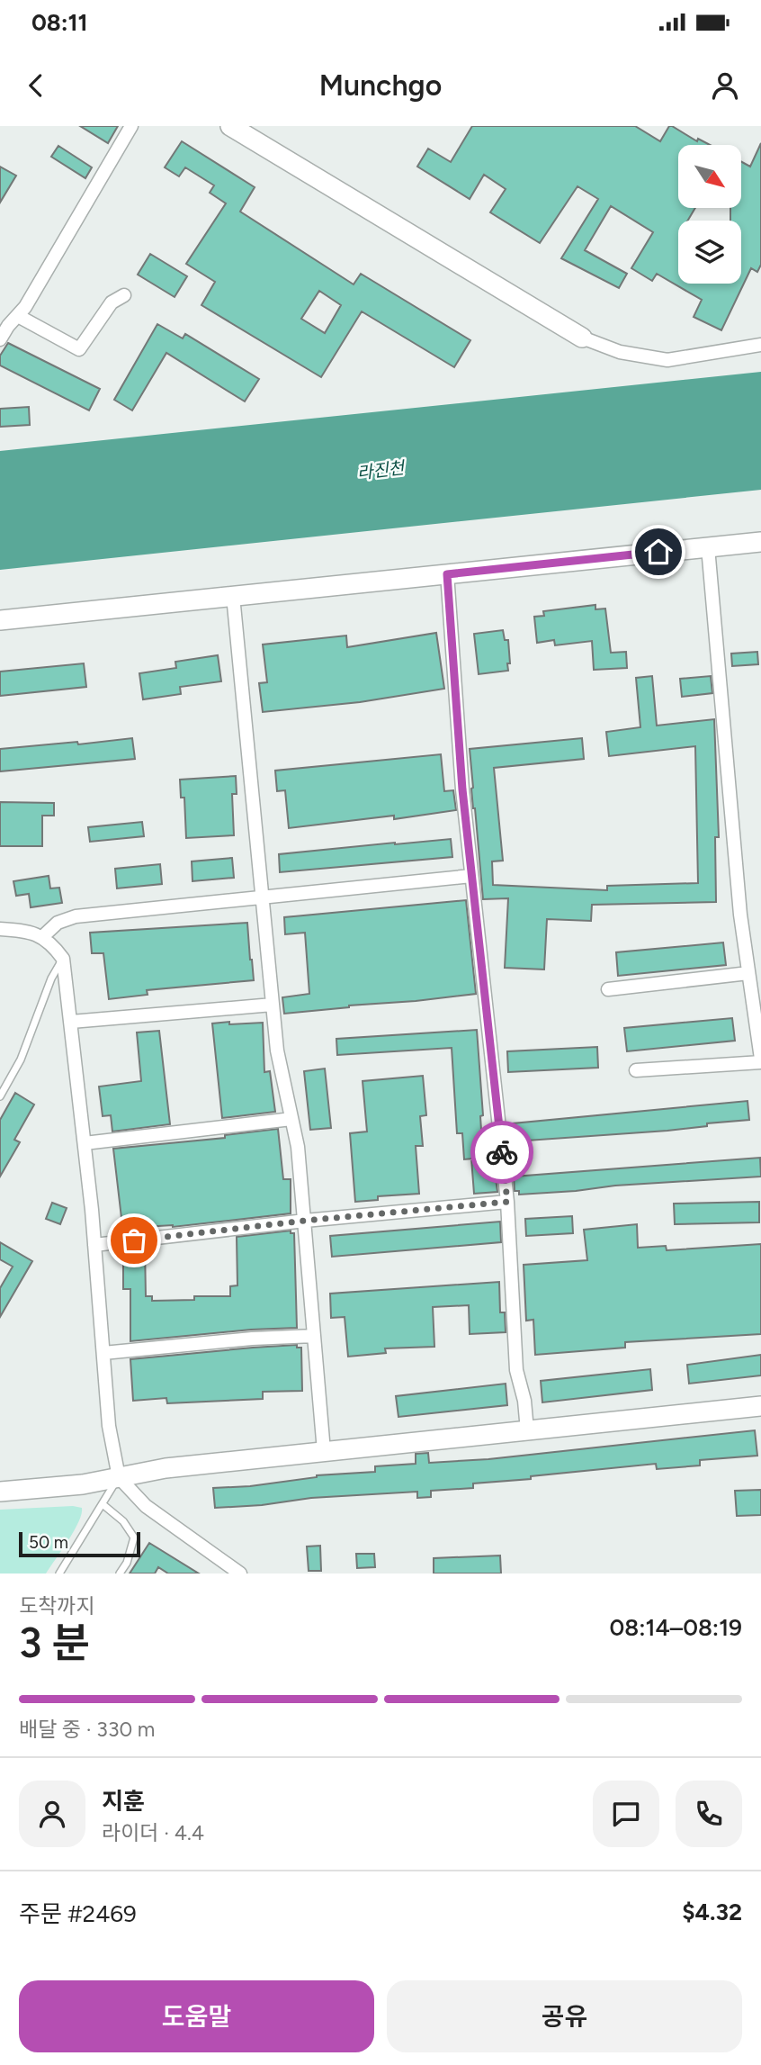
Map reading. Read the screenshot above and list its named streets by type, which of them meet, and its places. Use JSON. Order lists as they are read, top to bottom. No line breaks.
{"water":["라진천"],"scale_bar":"50 m","north":"bottom right","page":{"status":"08:11","header":"Munchgo","scale":"50 m","heading":["3 분","도착까지","08:14–08:19"],"panel":["지훈","라이더 · 4.4","주문 #2469","$4.32"],"bar":"배달 중 · 330 m","buttons":["도움말","공유"]}}
